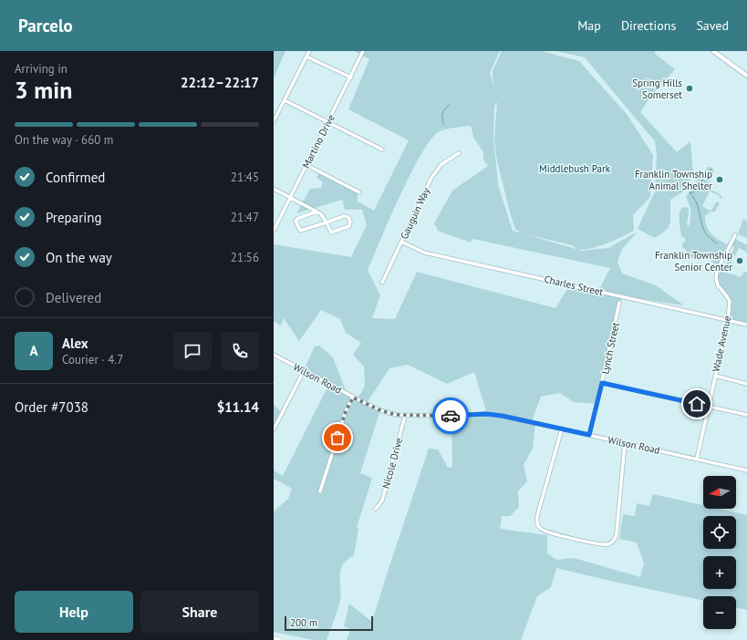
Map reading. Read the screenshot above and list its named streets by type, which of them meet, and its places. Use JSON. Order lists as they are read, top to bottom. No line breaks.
{"streets":{"street":["Martino Drive","Gauguin Way","Charles Street","Wade Avenue","Lynch Street","Wilson Road","Nicole Drive"]},"crossings":[["Gauguin Way","Charles Street"],["Charles Street","Wade Avenue"],["Wade Avenue","Wilson Road"],["Lynch Street","Wilson Road"],["Wilson Road","Nicole Drive"]],"parks":["Middlebush Park"],"places":["Spring Hills Somerset","Franklin Township Animal Shelter","Franklin Township Senior Center"],"scale_bar":"200 m","north":"left","page":{"header":"Parcelo","nav":["Map","Directions","Saved"],"heading":["3 min","Arriving in","22:12–22:17"],"panel":["Alex","Courier · 4.7","Order #7038","$11.14"],"bar":"On the way · 660 m","list":[["Confirmed","21:45"],["Preparing","21:47"],["On the way","21:56"],"Delivered"],"round":"A","map_buttons":["+","−"],"buttons":["Help","Share"],"scale":"200 m"}}
